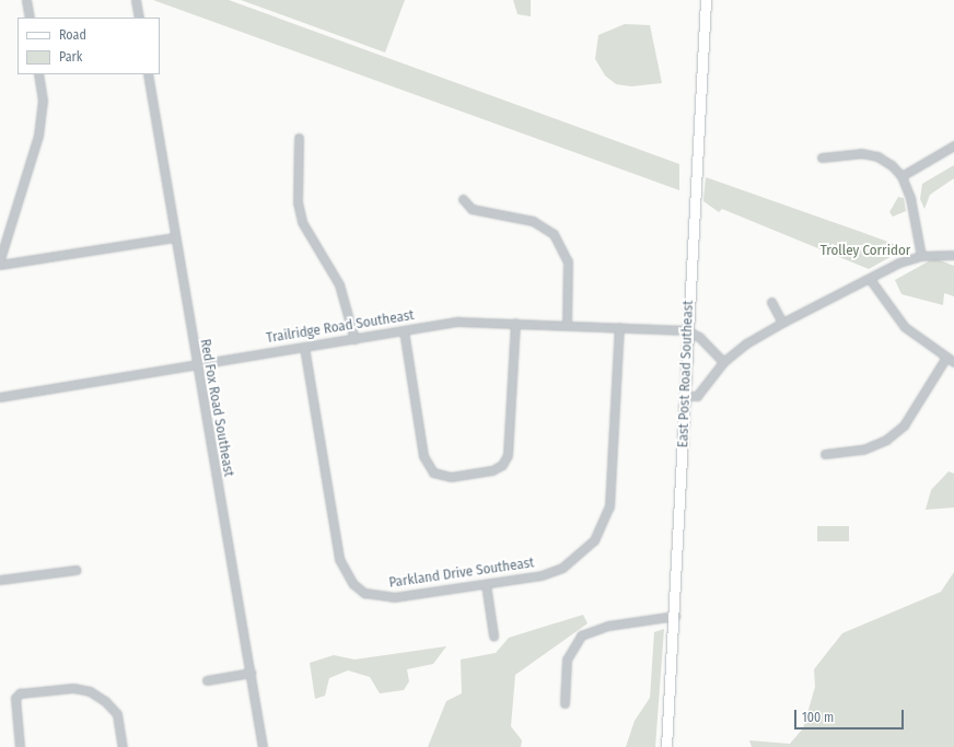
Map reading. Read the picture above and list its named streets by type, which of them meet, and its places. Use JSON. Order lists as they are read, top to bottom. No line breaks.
{"streets":{"main road":["East Post Road Southeast"],"street":["Trailridge Road Southeast","Red Fox Road Southeast","Parkland Drive Southeast"]},"crossings":[["Trailridge Road Southeast","East Post Road Southeast"],["Trailridge Road Southeast","Red Fox Road Southeast"],["Trailridge Road Southeast","Parkland Drive Southeast"]],"parks":["Trolley Corridor"],"legend":["Road","Park"],"scale_bar":"100 m"}
